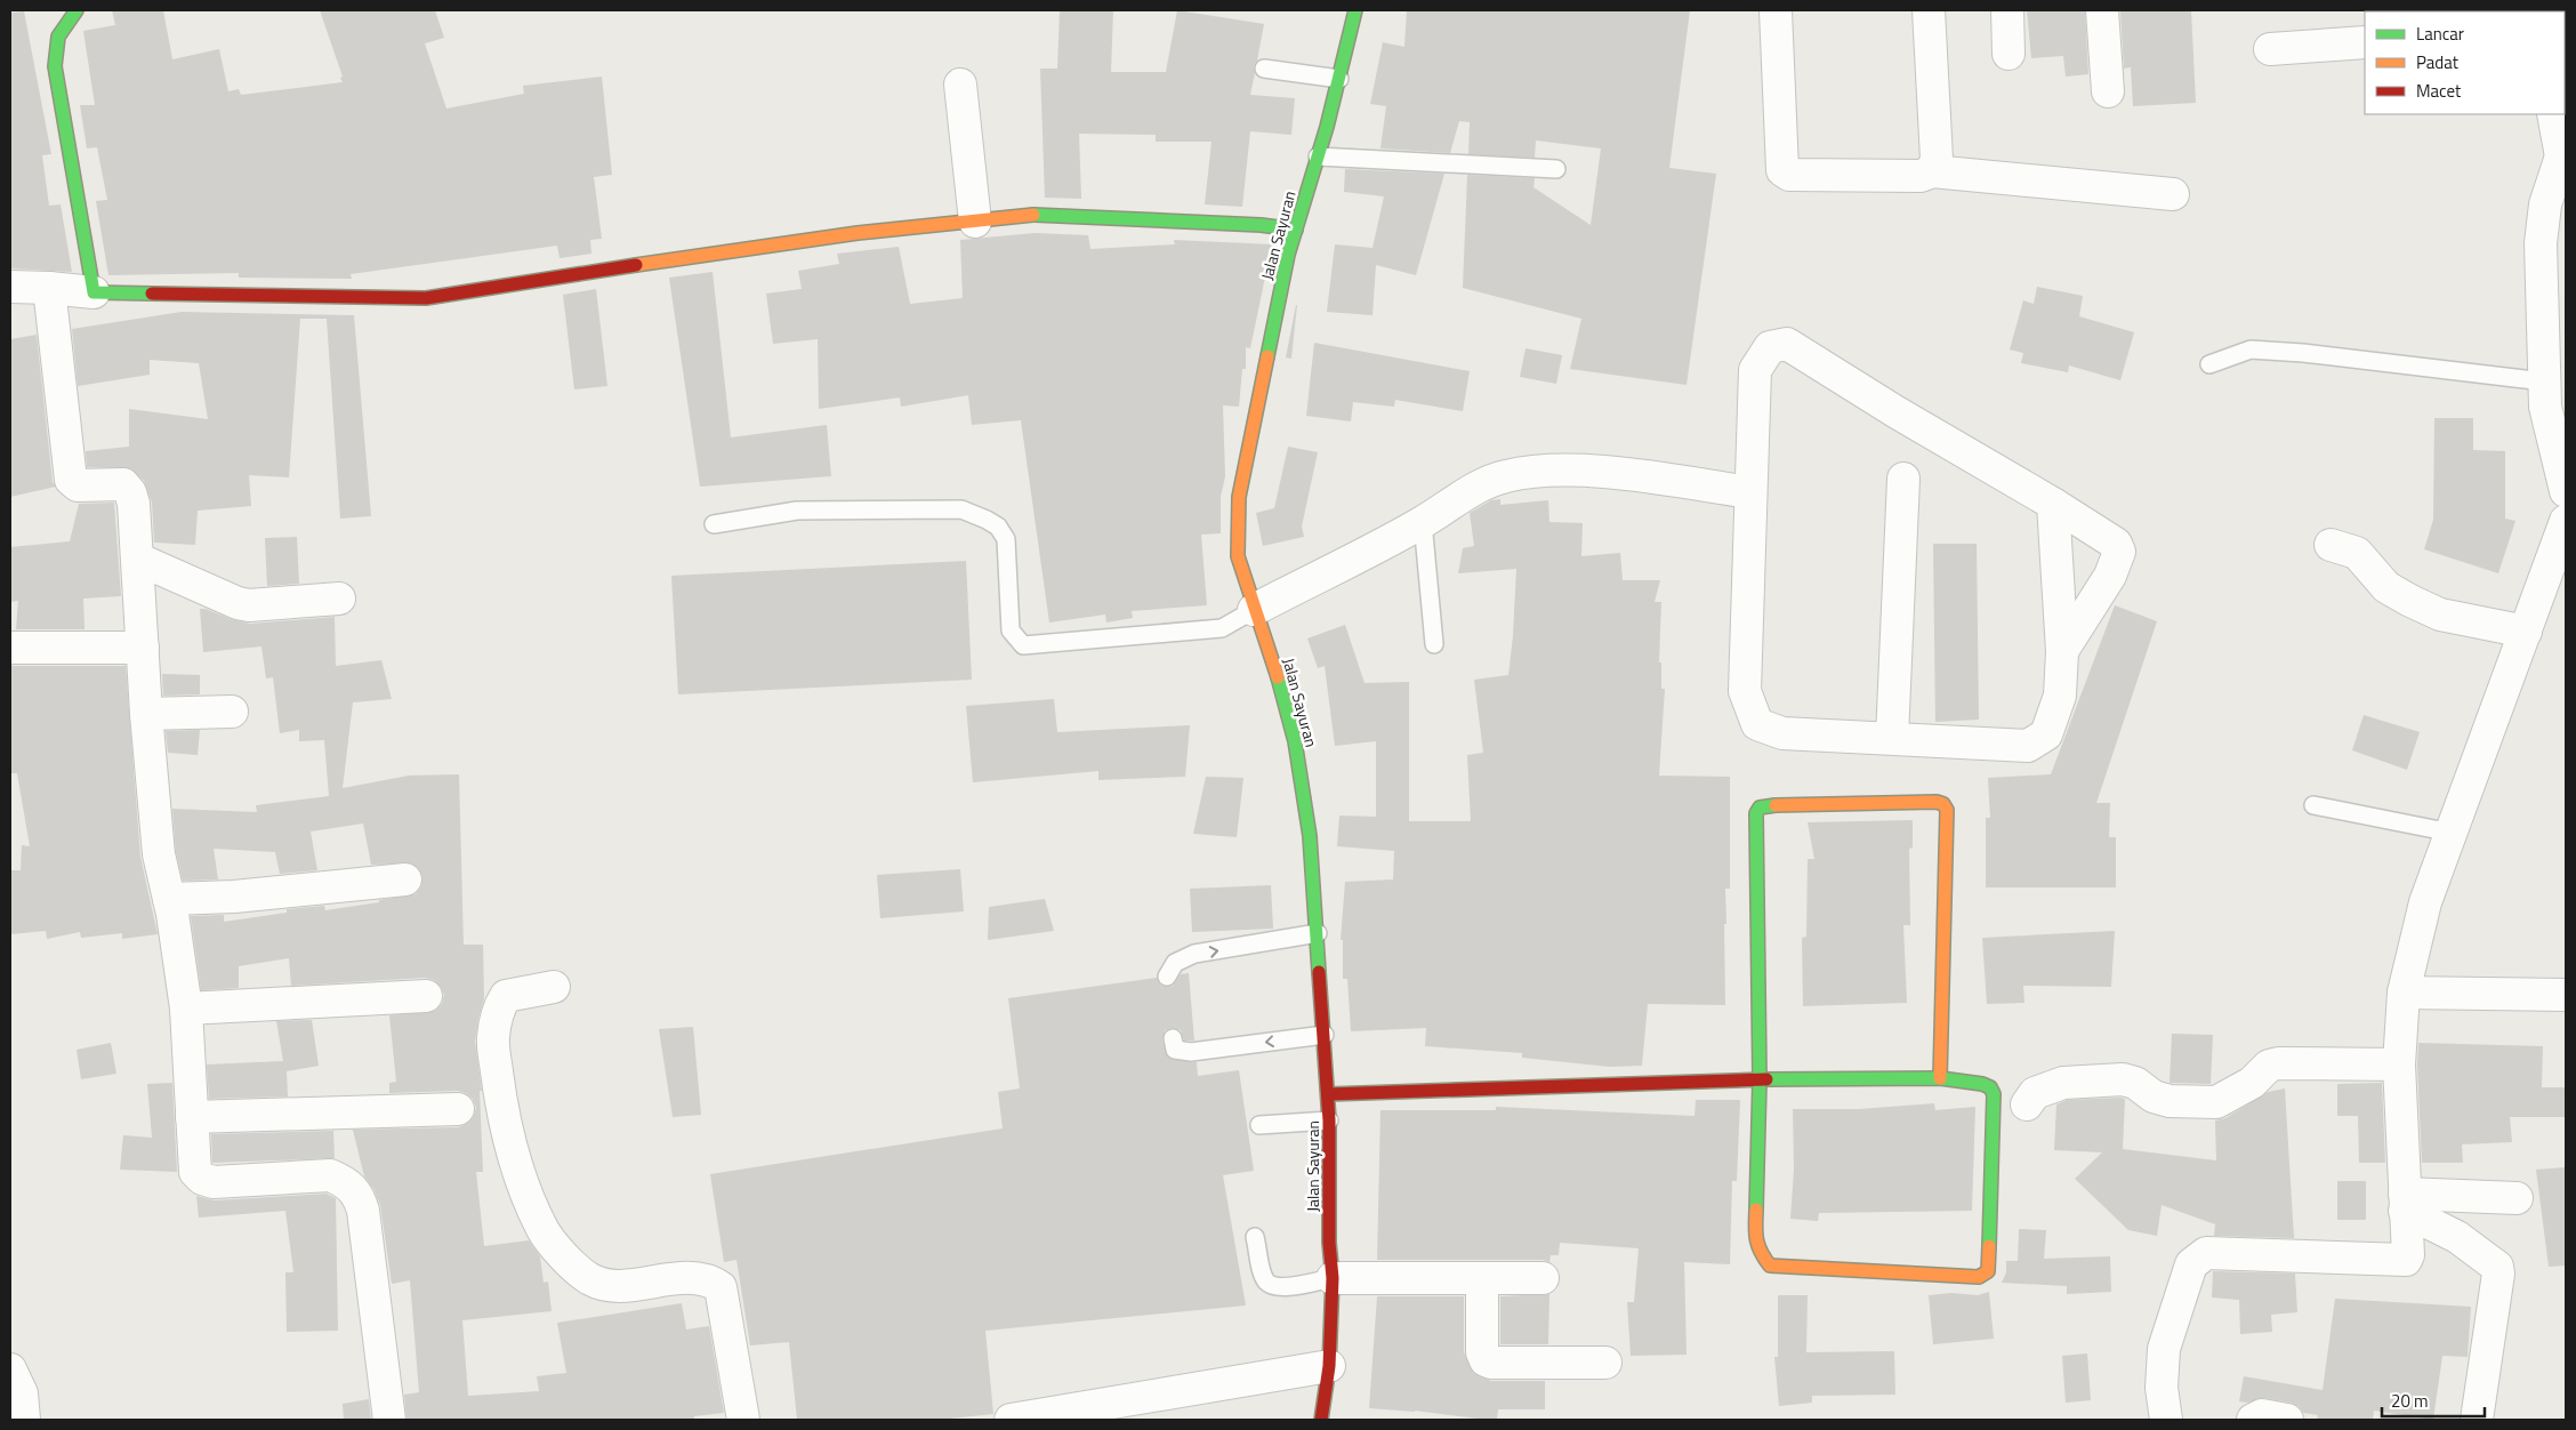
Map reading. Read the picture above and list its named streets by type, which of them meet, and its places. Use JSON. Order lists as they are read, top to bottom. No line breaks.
{"streets":{"street":["Jalan Sayuran"]},"legend":["Lancar","Padat","Macet"],"scale_bar":"20 m"}
